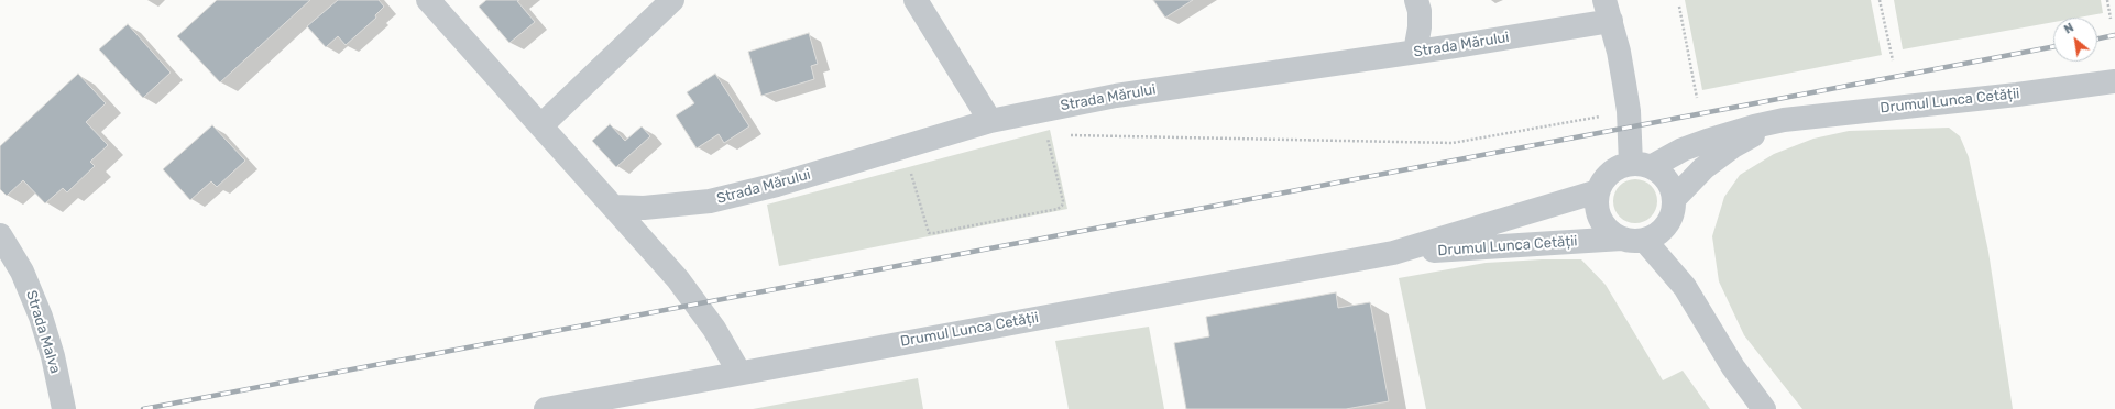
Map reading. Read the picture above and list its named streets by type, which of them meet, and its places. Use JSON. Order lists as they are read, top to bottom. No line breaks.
{"streets":{"street":["Strada Mărului","Drumul Lunca Cetății","Strada Malva"]},"north":"top left"}
